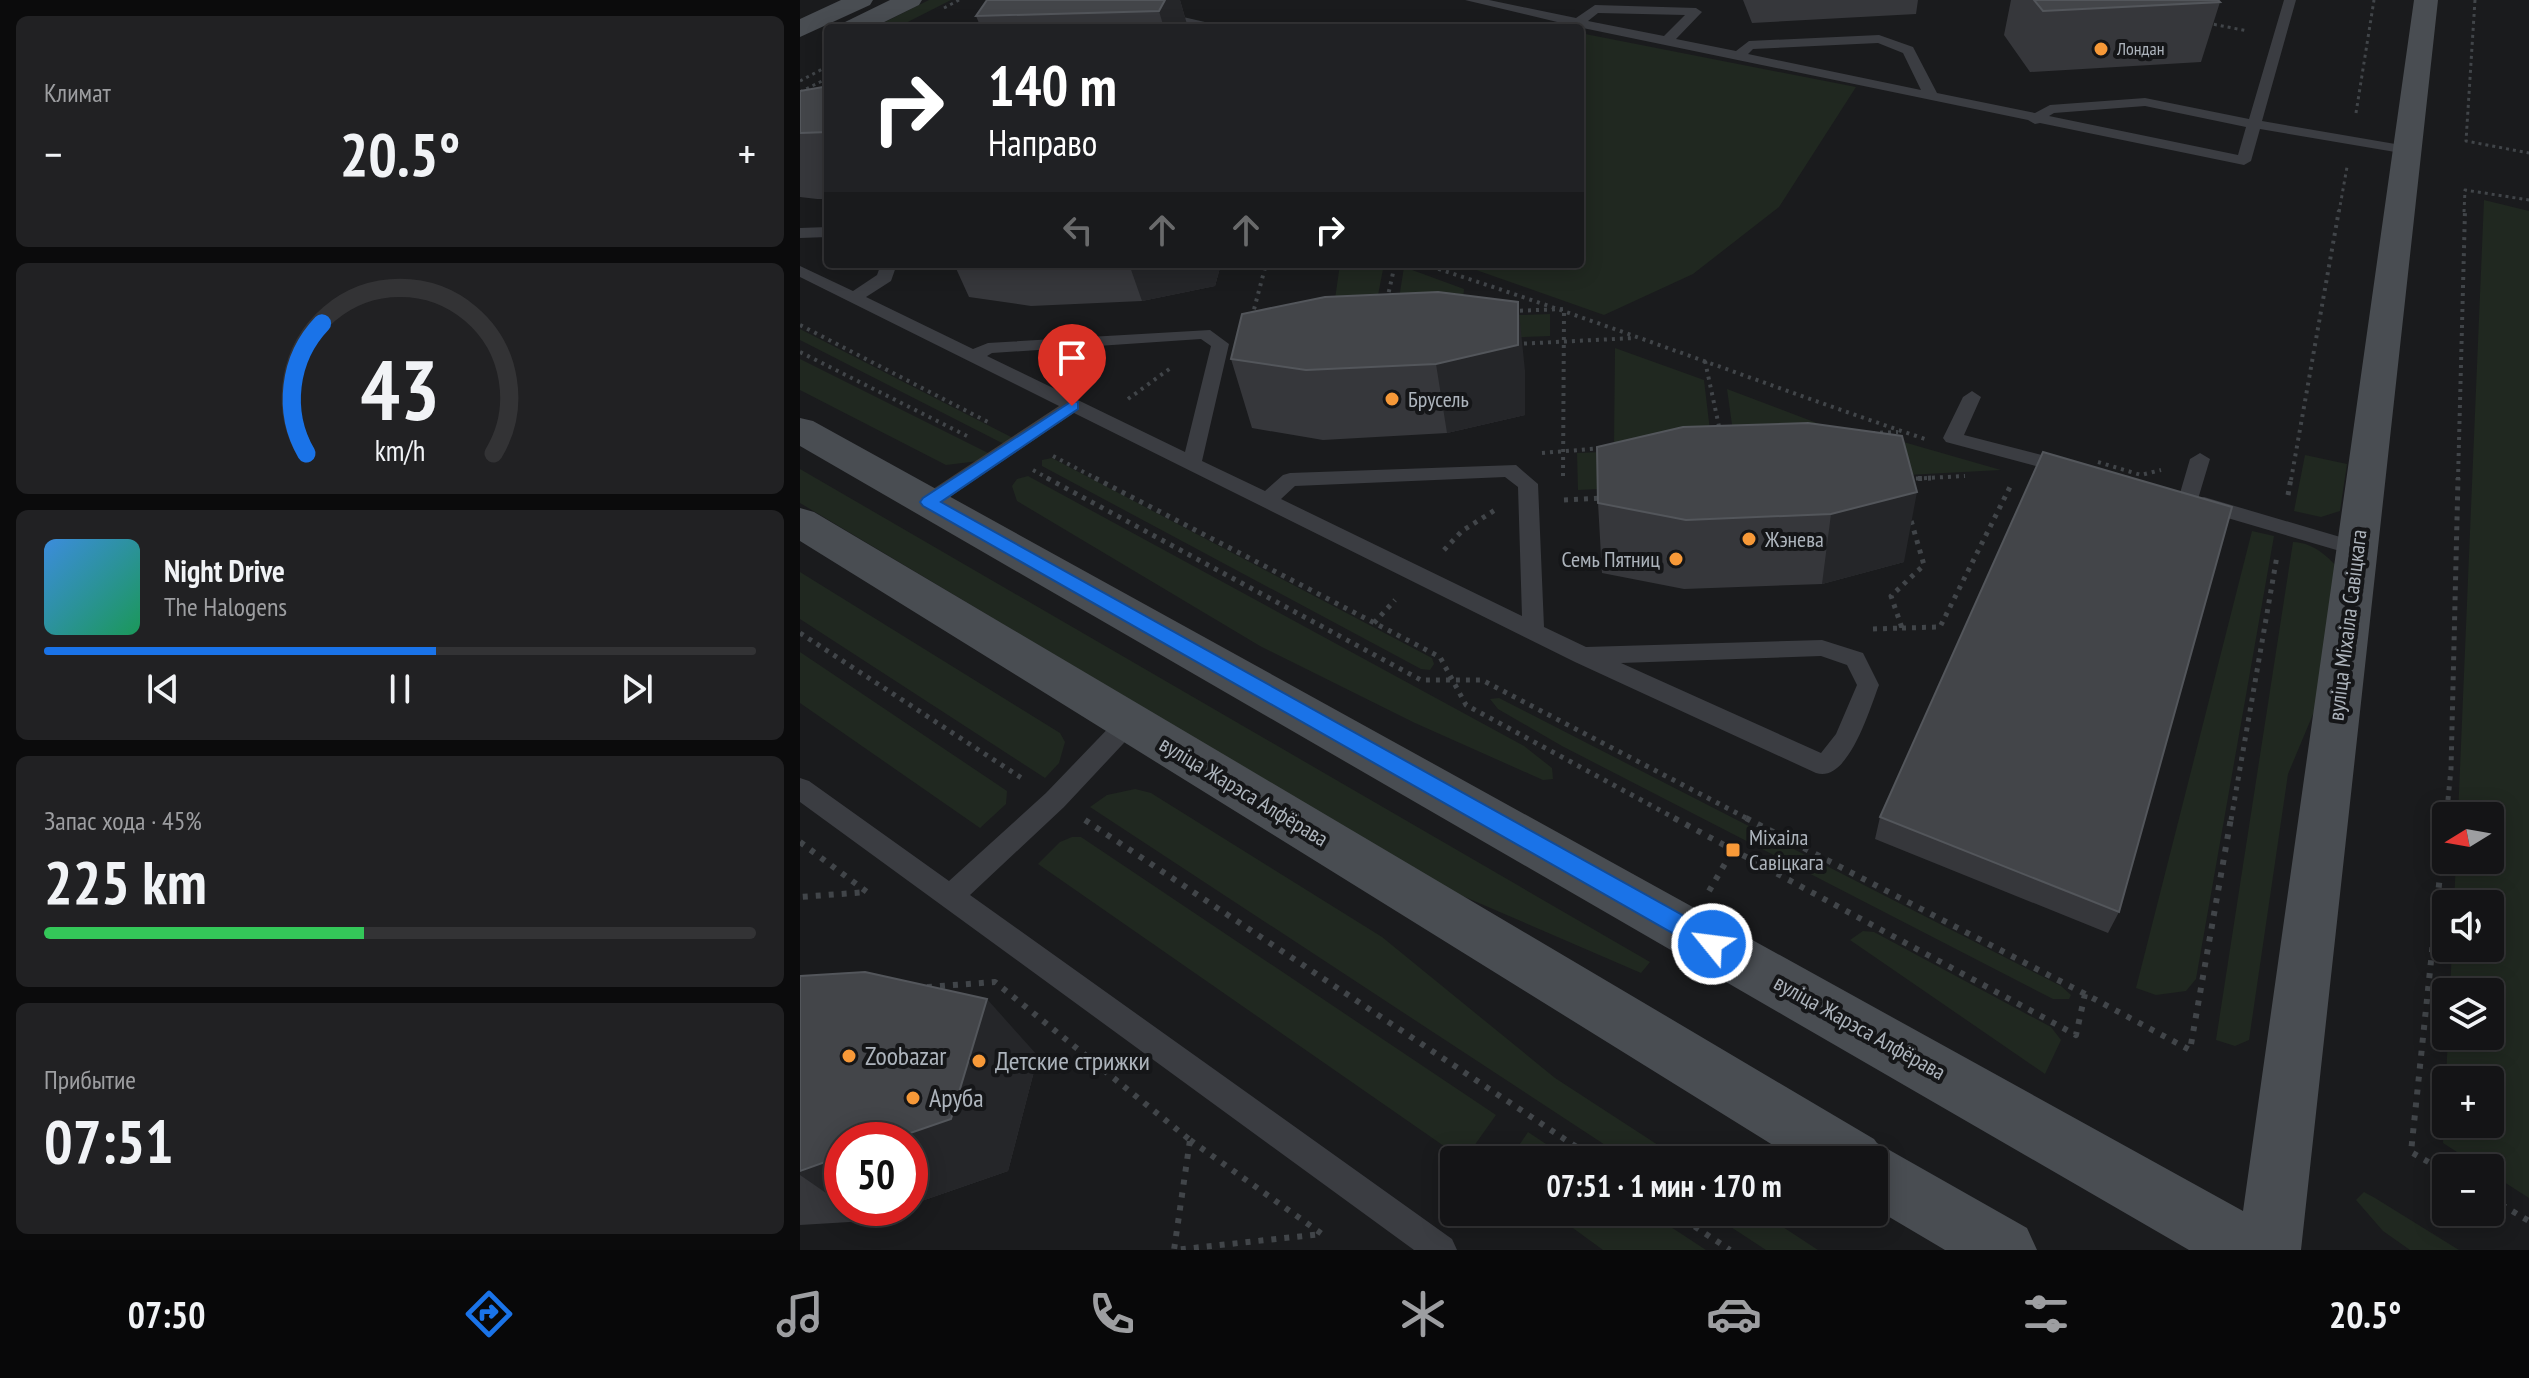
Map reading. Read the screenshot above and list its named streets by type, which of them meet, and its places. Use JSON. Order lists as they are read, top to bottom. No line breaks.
{"streets":{"main road":["вуліца Міхаіла Савіцкага","вуліца Жарэса Алфёрава"]},"places":{"other":["Лондан","Брусель","Жэнева","Семь Пятниц","Zoobazar","Детские стрижки","Аруба"],"transit":["Міхаіла Савіцкага"]},"north":"left","page":{"tile":["Климат",["Запас хода · 45%","225 km"],["Прибытие","07:51"]],"turn":["140 m","Направо"],"heat":["−","20.5°","+"],"song":["Night Drive","The Halogens"],"map_buttons":["+","−"],"limit":"50","trip":"07:51 · 1 мин · 170 m","tabs":["07:50","20.5°"],"gauge":["43","km/h"]}}
